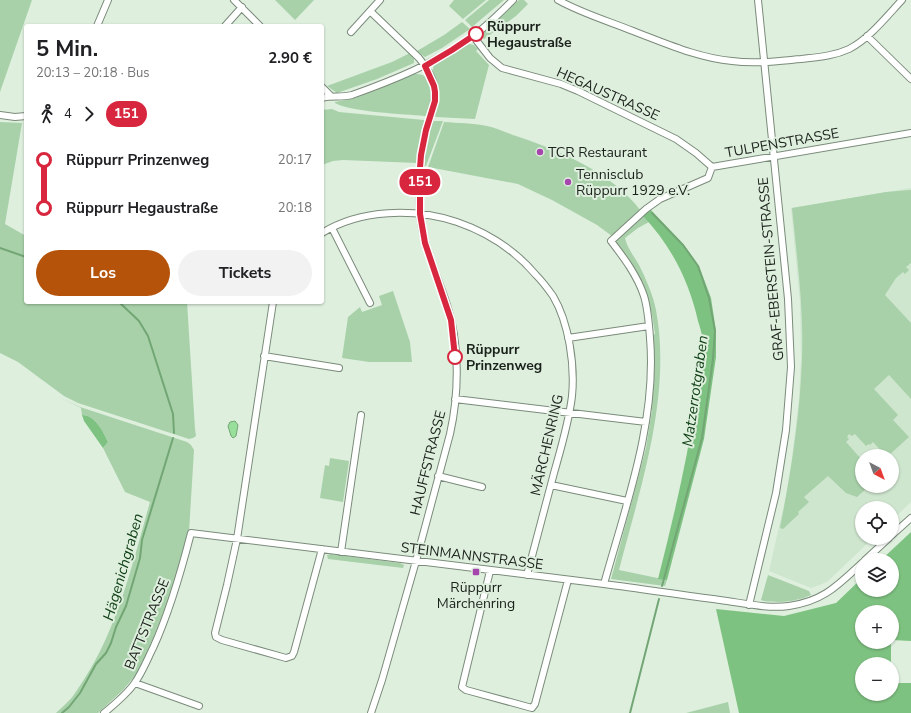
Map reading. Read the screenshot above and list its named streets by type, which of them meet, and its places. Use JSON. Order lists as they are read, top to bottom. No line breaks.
{"streets":{"street":["HEGAUSTRASSE","TULPENSTRASSE","GRAF-EBERSTEIN-STRASSE","MÄRCHENRING","HAUFFSTRASSE","STEINMANNSTRASSE","BATTSTRASSE"]},"crossings":[["HEGAUSTRASSE","TULPENSTRASSE"],["TULPENSTRASSE","GRAF-EBERSTEIN-STRASSE"],["GRAF-EBERSTEIN-STRASSE","STEINMANNSTRASSE"],["MÄRCHENRING","HAUFFSTRASSE"],["MÄRCHENRING","STEINMANNSTRASSE"],["HAUFFSTRASSE","STEINMANNSTRASSE"],["STEINMANNSTRASSE","BATTSTRASSE"]],"water":["Matzerrotgraben","Hägenichgraben"],"places":{"other":["Rüppurr Hegaustraße","TCR Restaurant","Tennisclub Rüppurr 1929 e.V.","Rüppurr Prinzenweg"],"transit":["Rüppurr Märchenring"]},"lines":["bus line 151"],"north":"bottom right","page":{"on_map":"151","heading":["5 Min.","20:13 – 20:18 · Bus","2.90 €"],"legs":["4","151"],"list":[{"name":"Rüppurr Prinzenweg","value":"20:17"},{"name":"Rüppurr Hegaustraße","value":"20:18"}],"buttons":["Los","Tickets"],"map_buttons":["+","−"]}}
